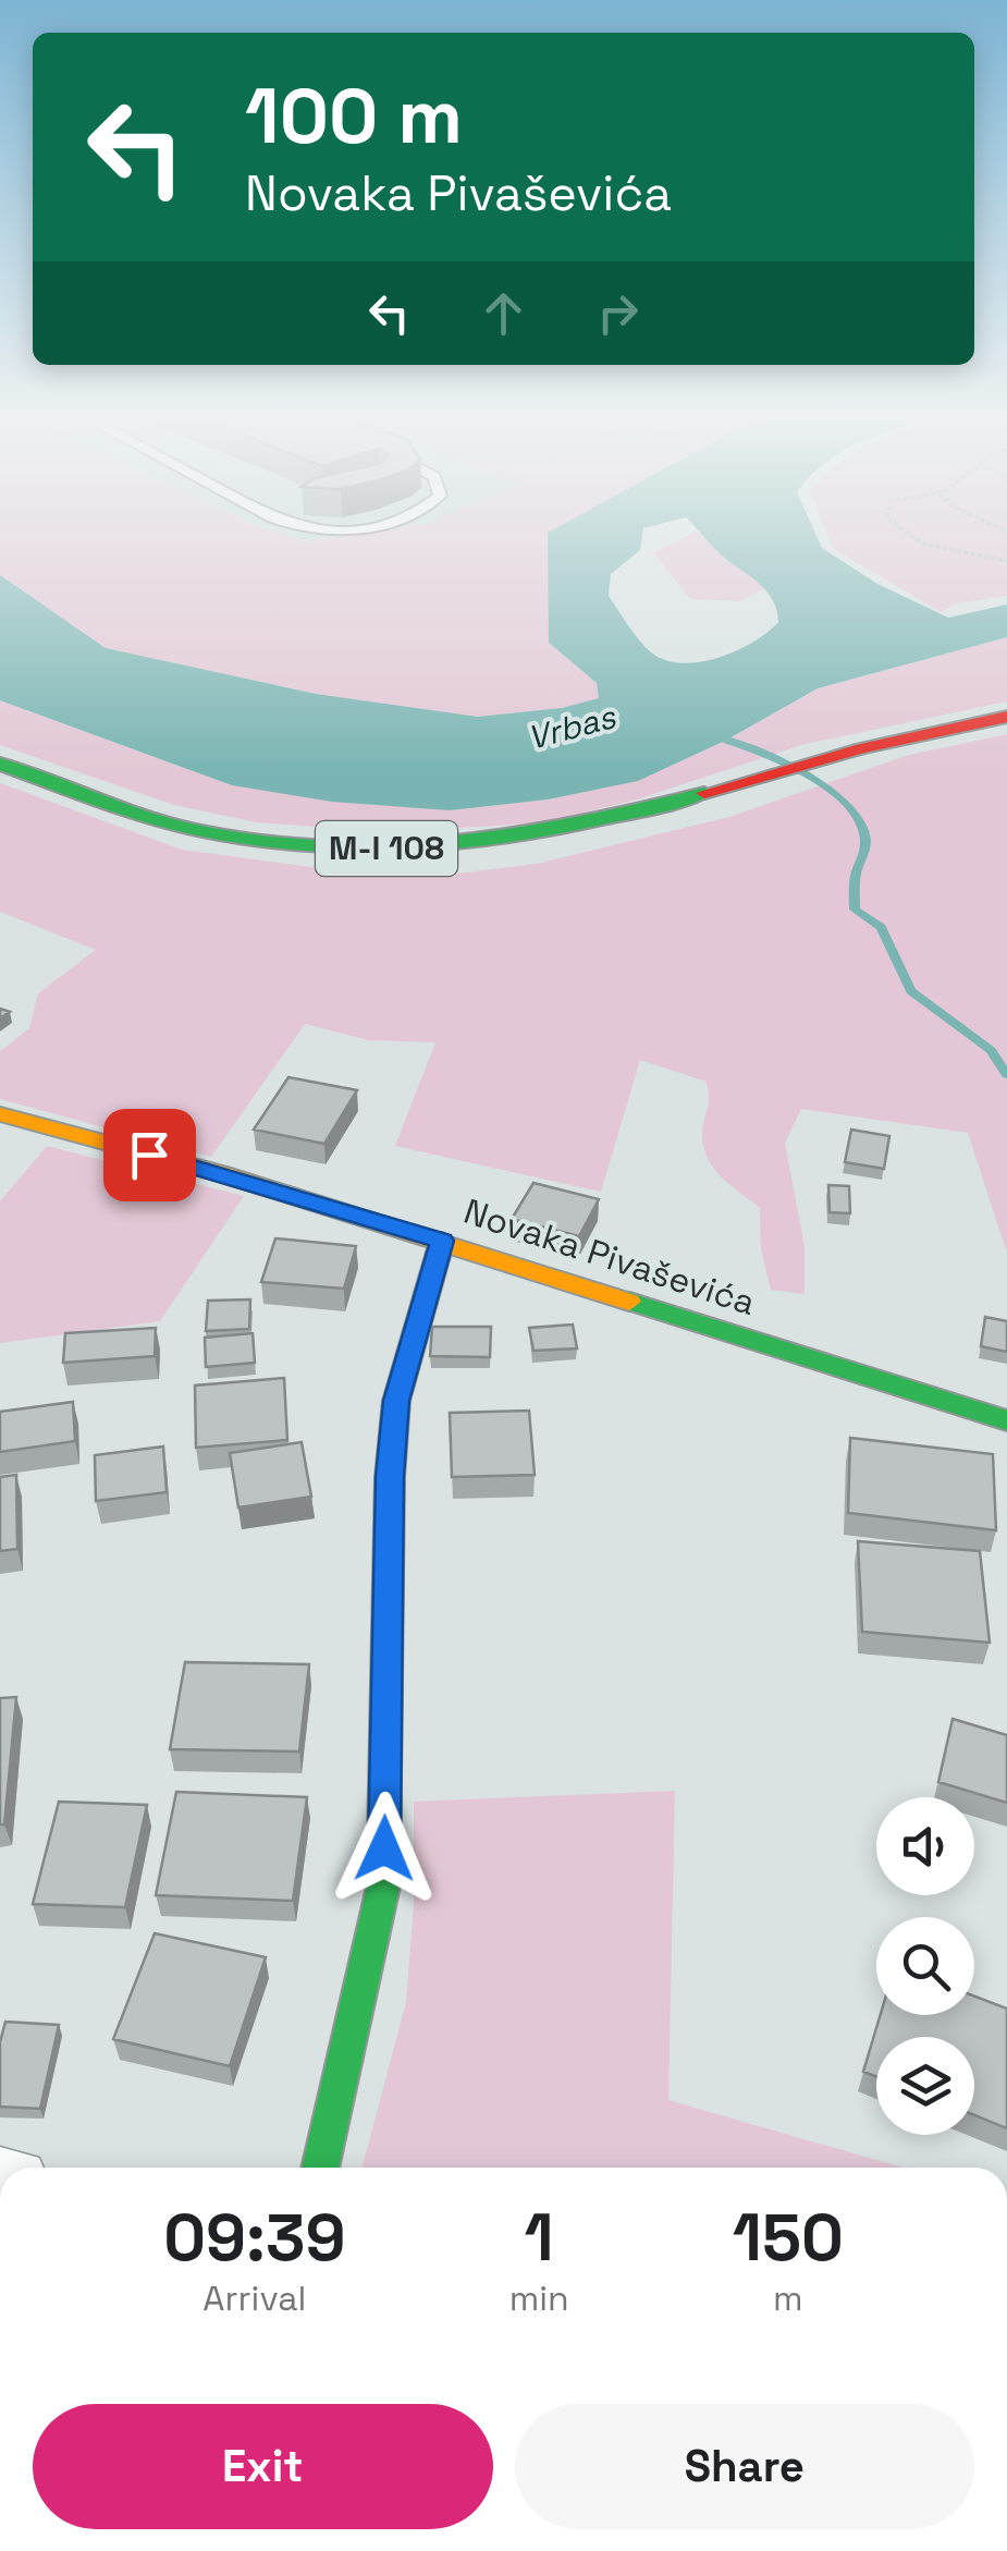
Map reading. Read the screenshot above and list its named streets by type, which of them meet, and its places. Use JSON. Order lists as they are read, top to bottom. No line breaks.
{"streets":{"street":["M-I 108","Novaka Pivaševića"]},"water":["Vrbas"],"page":{"turn":["100 m","Novaka Pivaševića"],"eta":["09:39","Arrival","1","min","150","m"],"buttons":["Exit","Share"]}}
